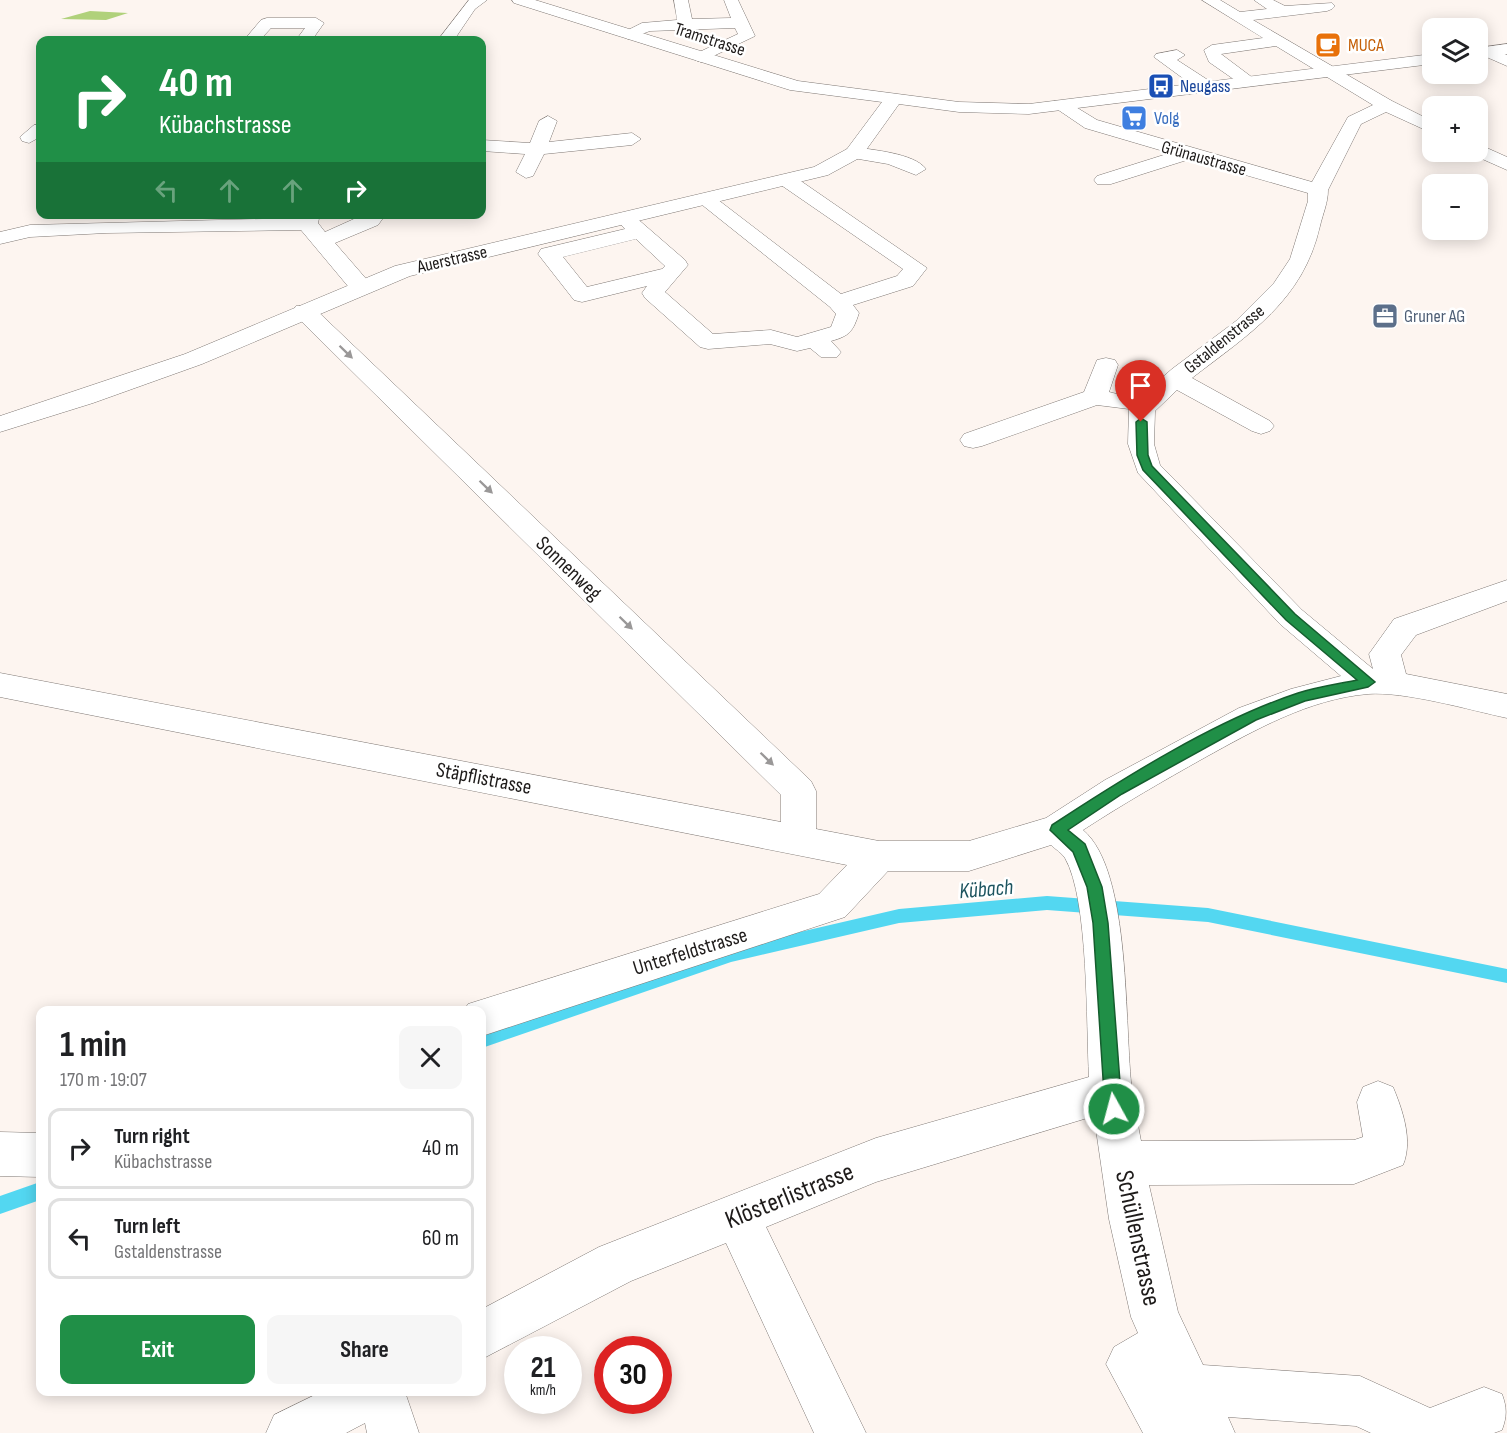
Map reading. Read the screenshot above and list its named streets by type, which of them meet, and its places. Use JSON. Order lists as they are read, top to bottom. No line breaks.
{"streets":{"street":["Tramstrasse","Grünaustrasse","Auerstrasse","Gstaldenstrasse","Sonnenweg","Stäpflistrasse","Unterfeldstrasse","Klösterlistrasse","Schüllenstrasse"]},"crossings":[["Tramstrasse","Auerstrasse"],["Grünaustrasse","Gstaldenstrasse"],["Auerstrasse","Sonnenweg"],["Gstaldenstrasse","Stäpflistrasse"],["Sonnenweg","Stäpflistrasse"],["Stäpflistrasse","Unterfeldstrasse"],["Stäpflistrasse","Schüllenstrasse"],["Klösterlistrasse","Schüllenstrasse"]],"one_way":["Sonnenweg"],"water":["Kübach"],"places":{"cafe":["MUCA"],"bus stop":["Neugass"],"supermarket":["Volg"],"office":["Gruner AG"]},"page":{"map_buttons":["+","−"],"turn":["40 m","Kübachstrasse"],"heading":["1 min","170 m · 19:07"],"list":[{"name":"Turn right","note":"Kübachstrasse","value":"40 m"},{"name":"Turn left","note":"Gstaldenstrasse","value":"60 m"}],"buttons":["Exit","Share"],"speed":"21 km/h","limit":"30"}}
